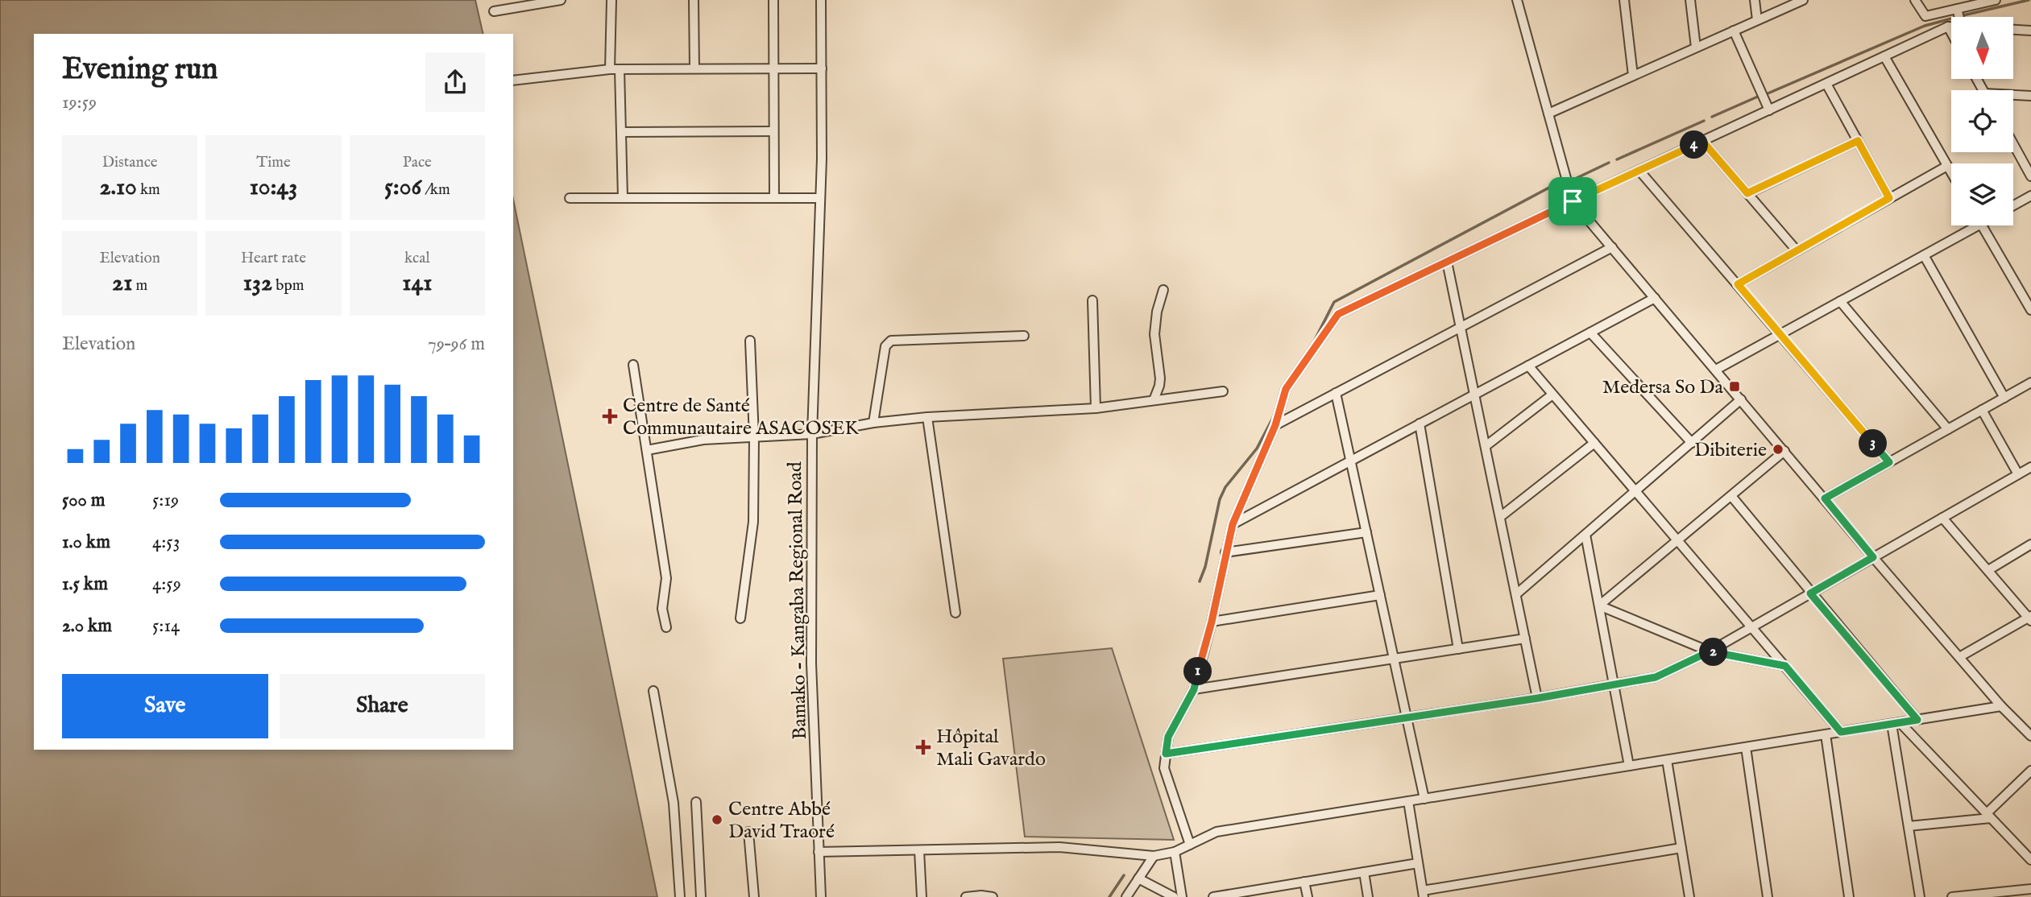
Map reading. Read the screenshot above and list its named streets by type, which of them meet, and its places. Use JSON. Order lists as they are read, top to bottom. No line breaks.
{"streets":{"street":["Bamako - Kangaba Regional Road"]},"places":{"transit":["Medersa So Da"],"health":["Centre de Santé Communautaire ASACOSEK","Hôpital Mali Gavardo"],"other":["Dibiterie","Centre Abbé David Traoré"]},"north":"bottom","page":{"heading":["Evening run","19:59"],"stats":[["Distance","2.10 km"],["Time","10:43"],["Pace","5:06 /km"],["Elevation","21 m"],["Heart rate","132 bpm"],["kcal","141"]],"pins":["4","3","2","1"],"chart":["Elevation","79–96 m"],"list":[{"name":"500 m","note":"5:19"},{"name":"1.0 km","note":"4:53"},{"name":"1.5 km","note":"4:59"},{"name":"2.0 km","note":"5:14"}],"buttons":["Save","Share"]}}
